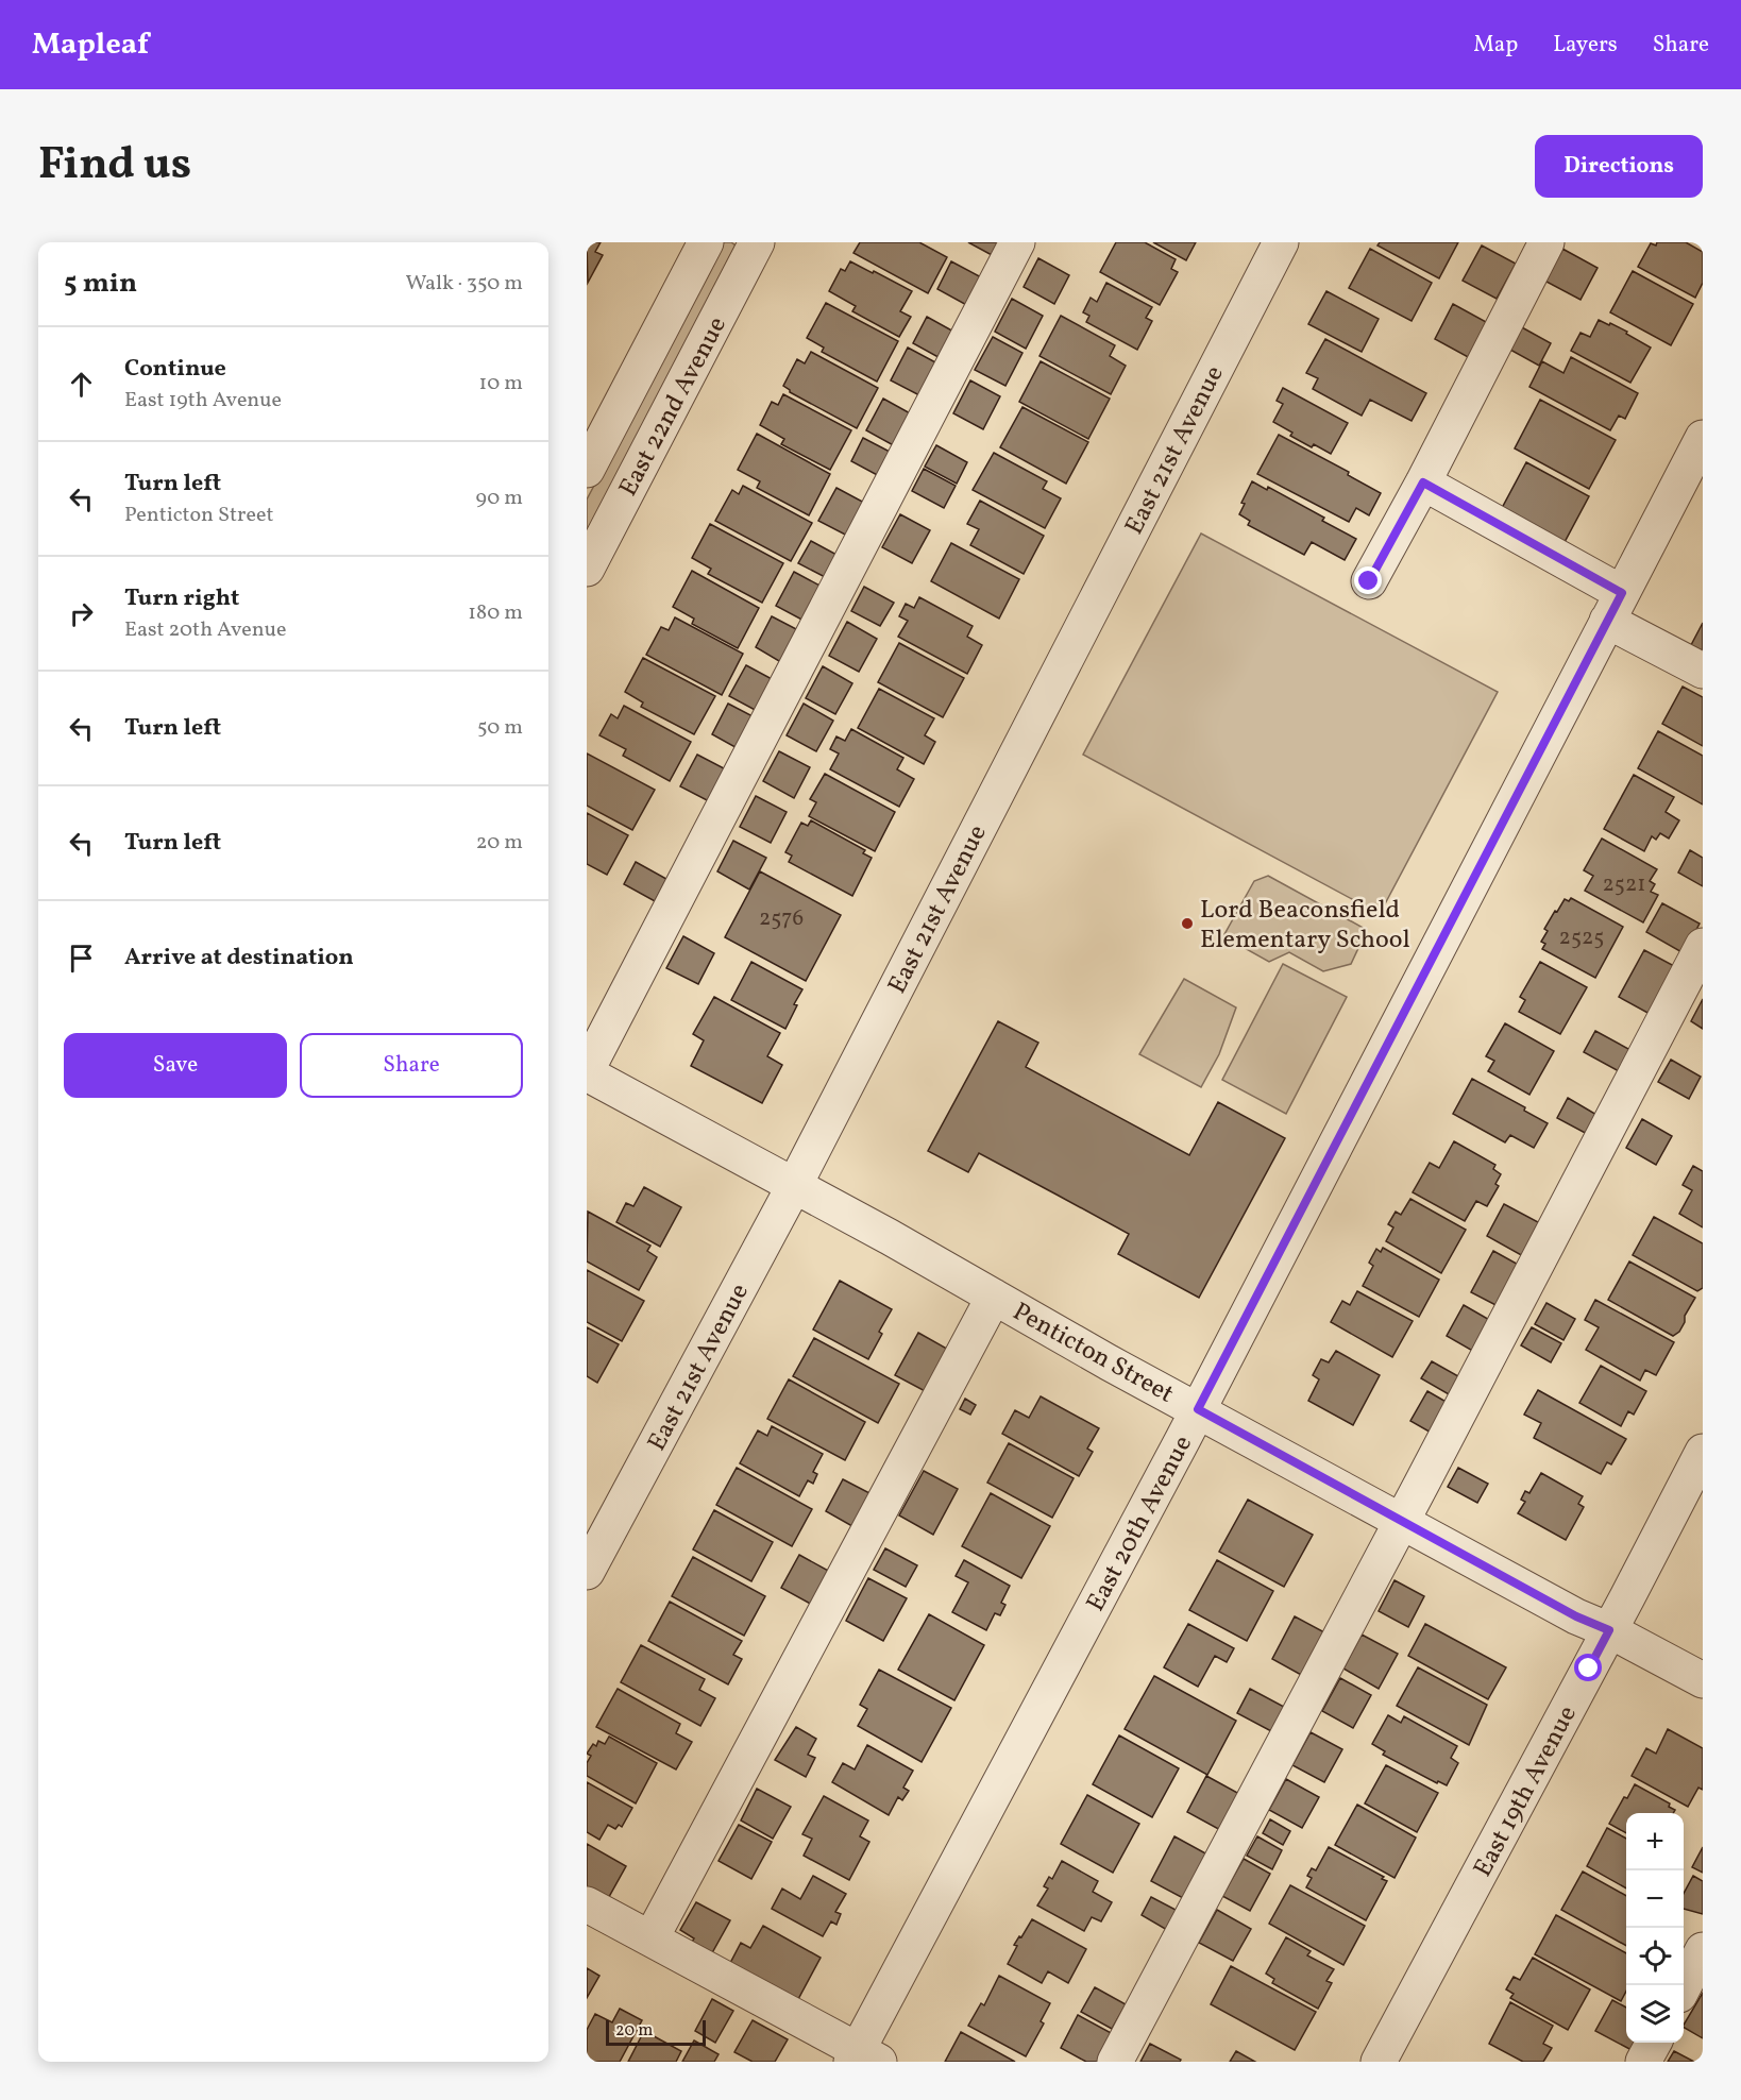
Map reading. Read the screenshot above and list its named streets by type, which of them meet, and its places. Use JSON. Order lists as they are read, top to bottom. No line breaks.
{"streets":{"street":["East 22nd Avenue","East 21st Avenue","Penticton Street","East 20th Avenue","East 19th Avenue"]},"crossings":[["East 21st Avenue","Penticton Street"],["Penticton Street","East 20th Avenue"],["Penticton Street","East 19th Avenue"]],"places":["Lord Beaconsfield Elementary School"],"house_numbers":["2521","2576","2525"],"scale_bar":"20 m","page":{"header":"Mapleaf","nav":["Map","Layers","Share"],"title":"Find us","buttons":["Directions",["Save","Share"]],"heading":["5 min","Walk · 350 m"],"list":[["Continue","East 19th Avenue","10 m"],["Turn left","Penticton Street","90 m"],["Turn right","East 20th Avenue","180 m"],["Turn left","50 m"],["Turn left","20 m"],"Arrive at destination"],"map_buttons":["+","−"],"scale":"20 m"}}
